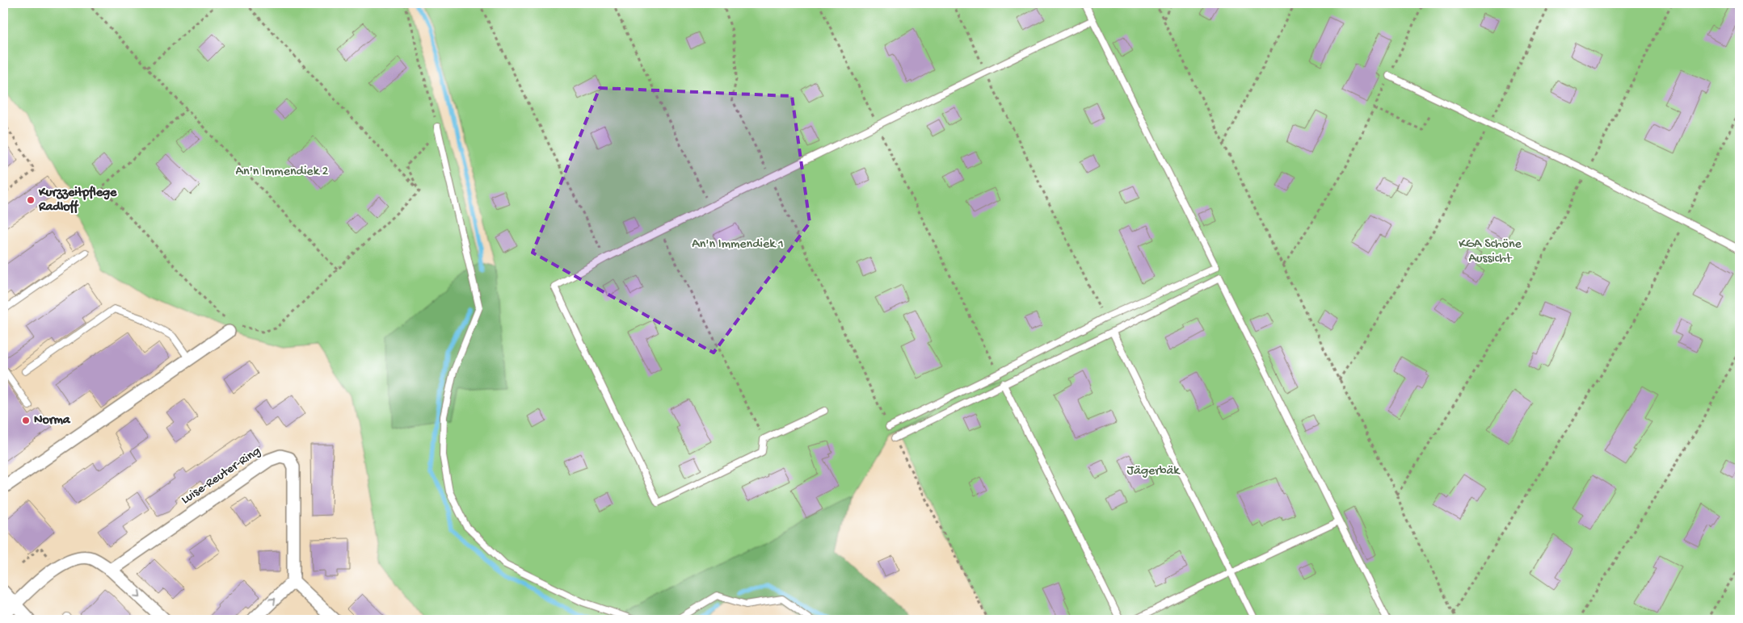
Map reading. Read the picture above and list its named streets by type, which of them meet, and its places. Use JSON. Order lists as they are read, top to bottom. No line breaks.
{"streets":{"street":["Luise-Reuter-Ring"]},"parks":["An'n Immendiek 2","An'n Immendiek 1","KGA Schöne Aussicht","Jägerbäk"],"places":["Kurzzeitpflege Radloff","Norma"]}
